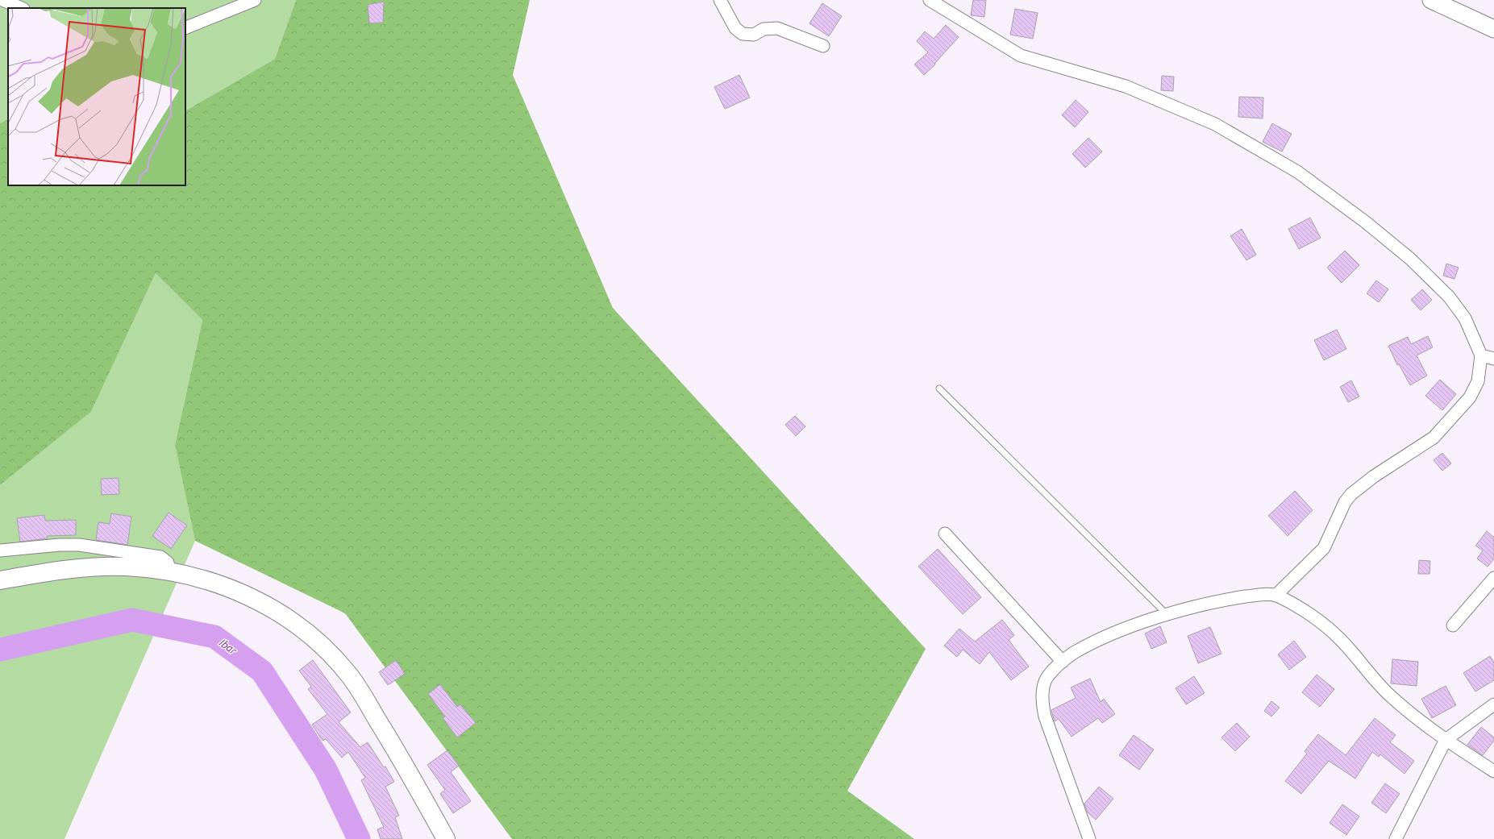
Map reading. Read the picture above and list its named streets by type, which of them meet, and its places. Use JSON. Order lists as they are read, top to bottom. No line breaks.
{"water":["Ibar"]}
